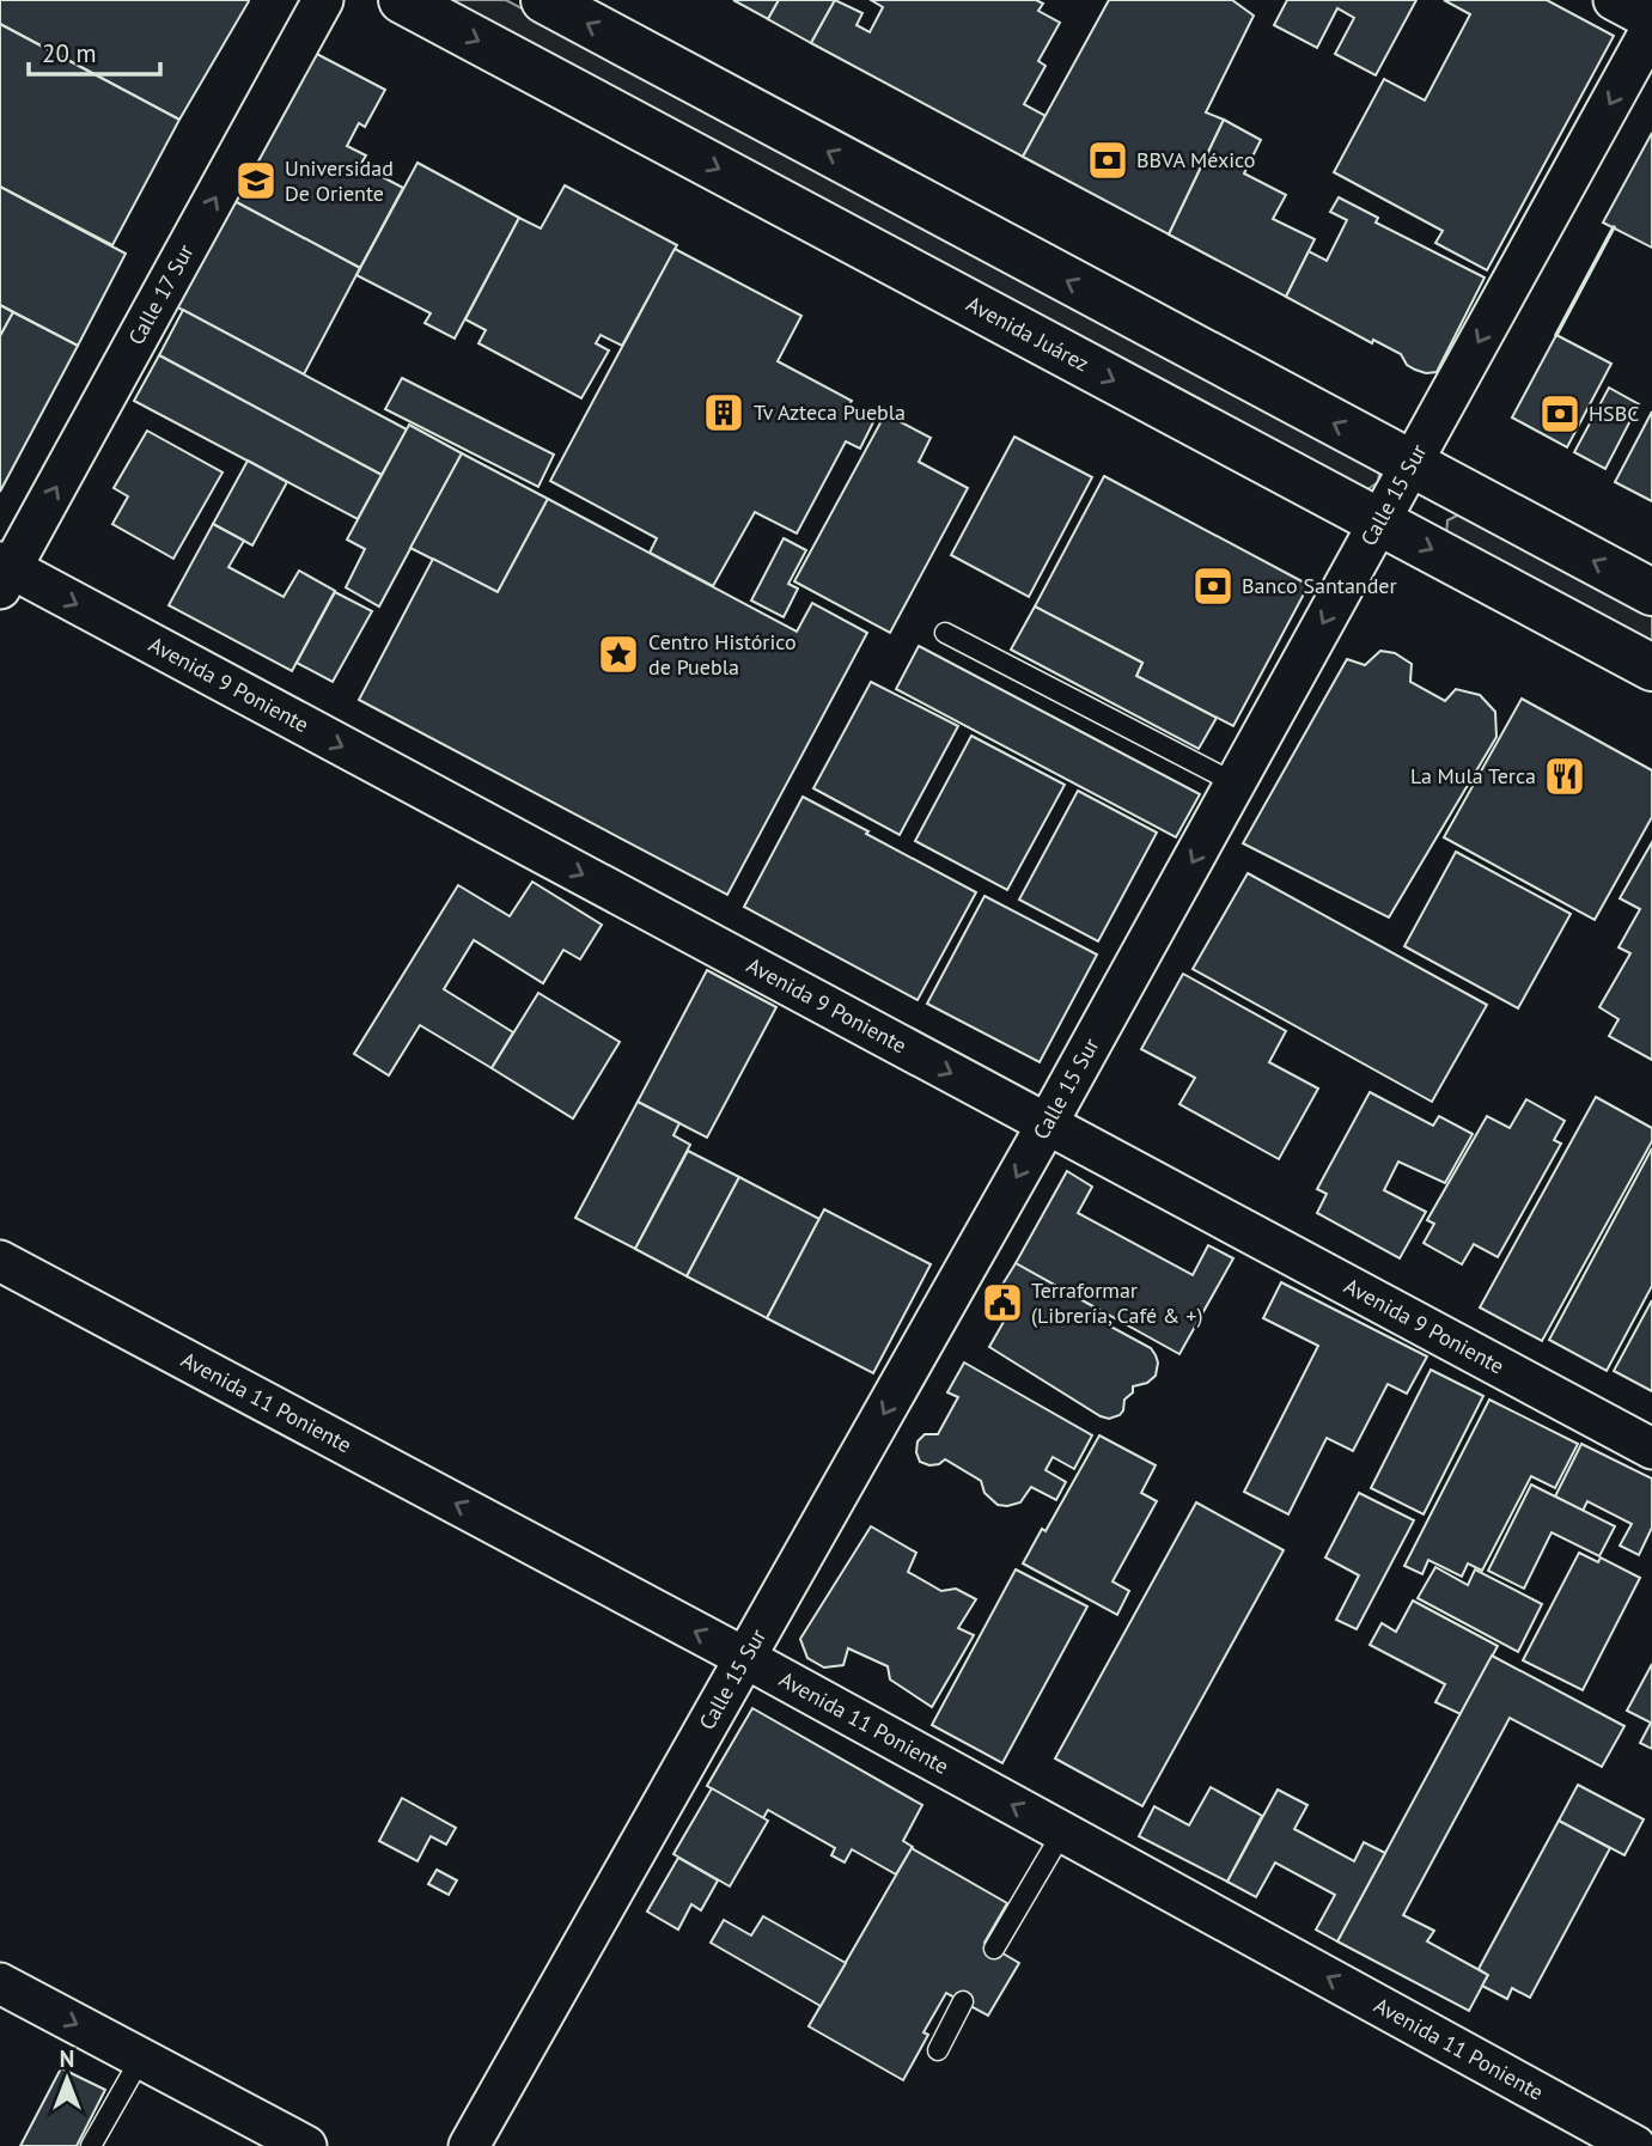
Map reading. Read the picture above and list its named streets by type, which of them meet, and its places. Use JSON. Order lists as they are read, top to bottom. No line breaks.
{"streets":{"main road":["Avenida Juárez"],"street":["Calle 17 Sur","Calle 15 Sur","Avenida 9 Poniente","Avenida 11 Poniente"]},"crossings":[["Calle 17 Sur","Avenida 9 Poniente"],["Avenida Juárez","Calle 15 Sur"],["Calle 15 Sur","Avenida 9 Poniente"],["Calle 15 Sur","Avenida 11 Poniente"]],"one_way":["Calle 17 Sur","Calle 15 Sur","Avenida 9 Poniente","Avenida 11 Poniente"],"places":{"bank":["BBVA México","HSBC","Banco Santander"],"school or university":["Universidad De Oriente"],"building":["Tv Azteca Puebla"],"place":["Centro Histórico de Puebla"],"restaurant":["La Mula Terca"],"public building":["Terraformar (Librería, Café & +)"]},"scale_bar":"20 m","north":"top"}
